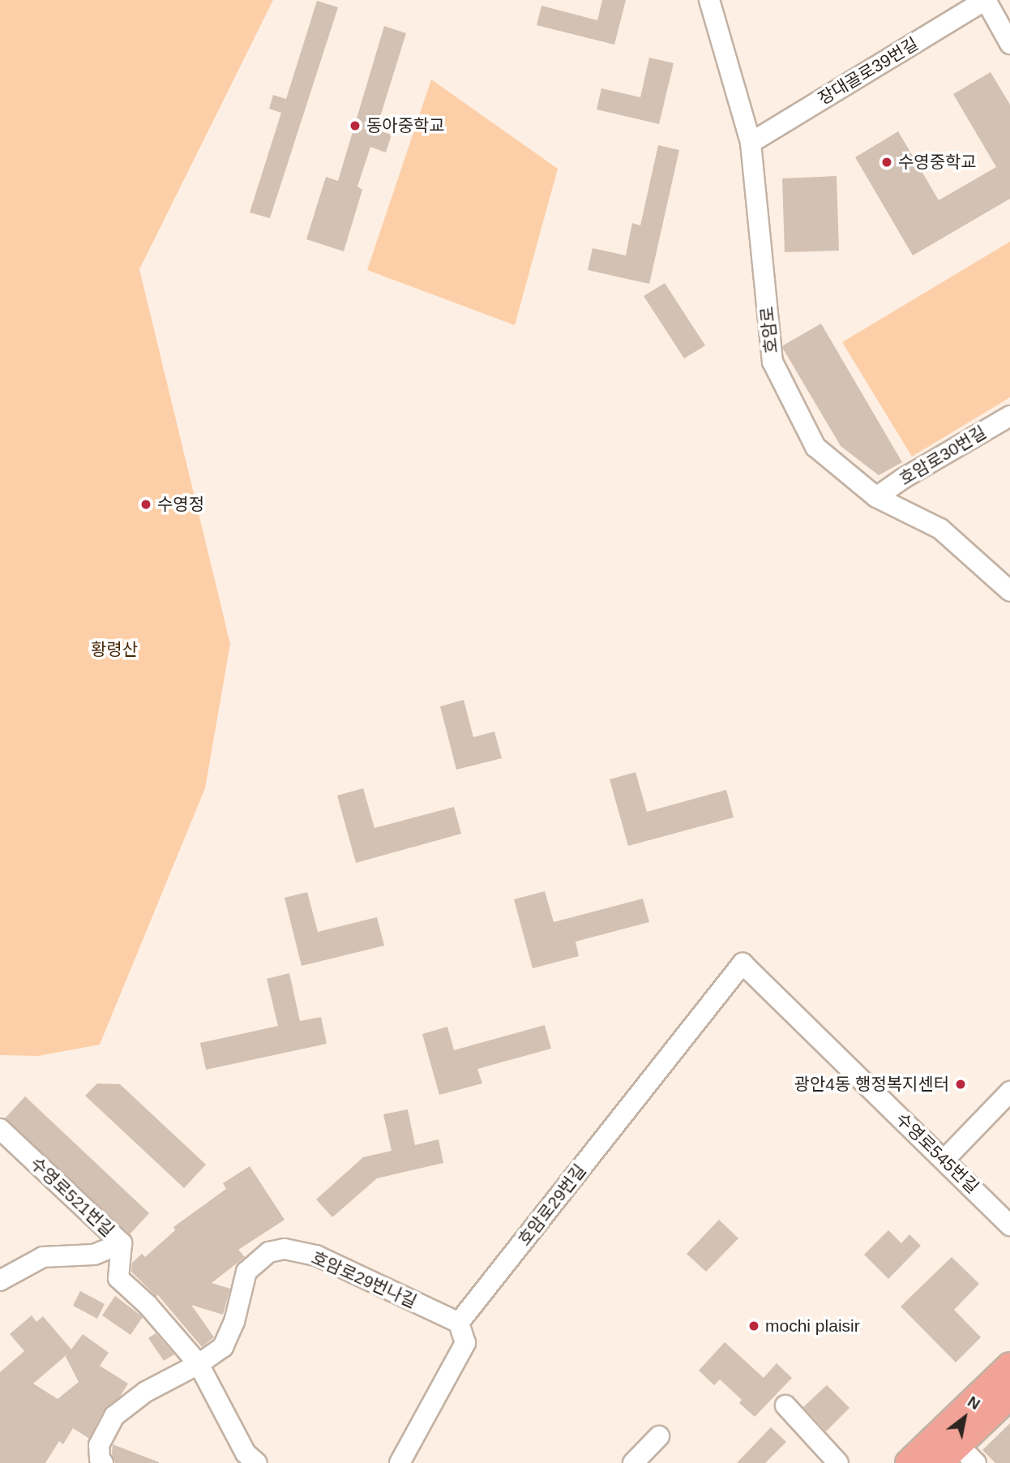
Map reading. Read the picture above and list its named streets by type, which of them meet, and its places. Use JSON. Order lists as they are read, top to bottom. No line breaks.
{"streets":{"street":["장대골로39번길","호암로","호암로30번길","수영로545번길","수영로521번길","호암로29번길","호암로29번나길"]},"crossings":[["장대골로39번길","호암로"],["호암로","호암로30번길"],["수영로545번길","호암로29번길"],["수영로521번길","호암로29번나길"],["호암로29번길","호암로29번나길"]],"parks":["황령산"],"places":["동아중학교","수영중학교","수영정","광안4동 행정복지센터","mochi plaisir"],"north":"top right"}
